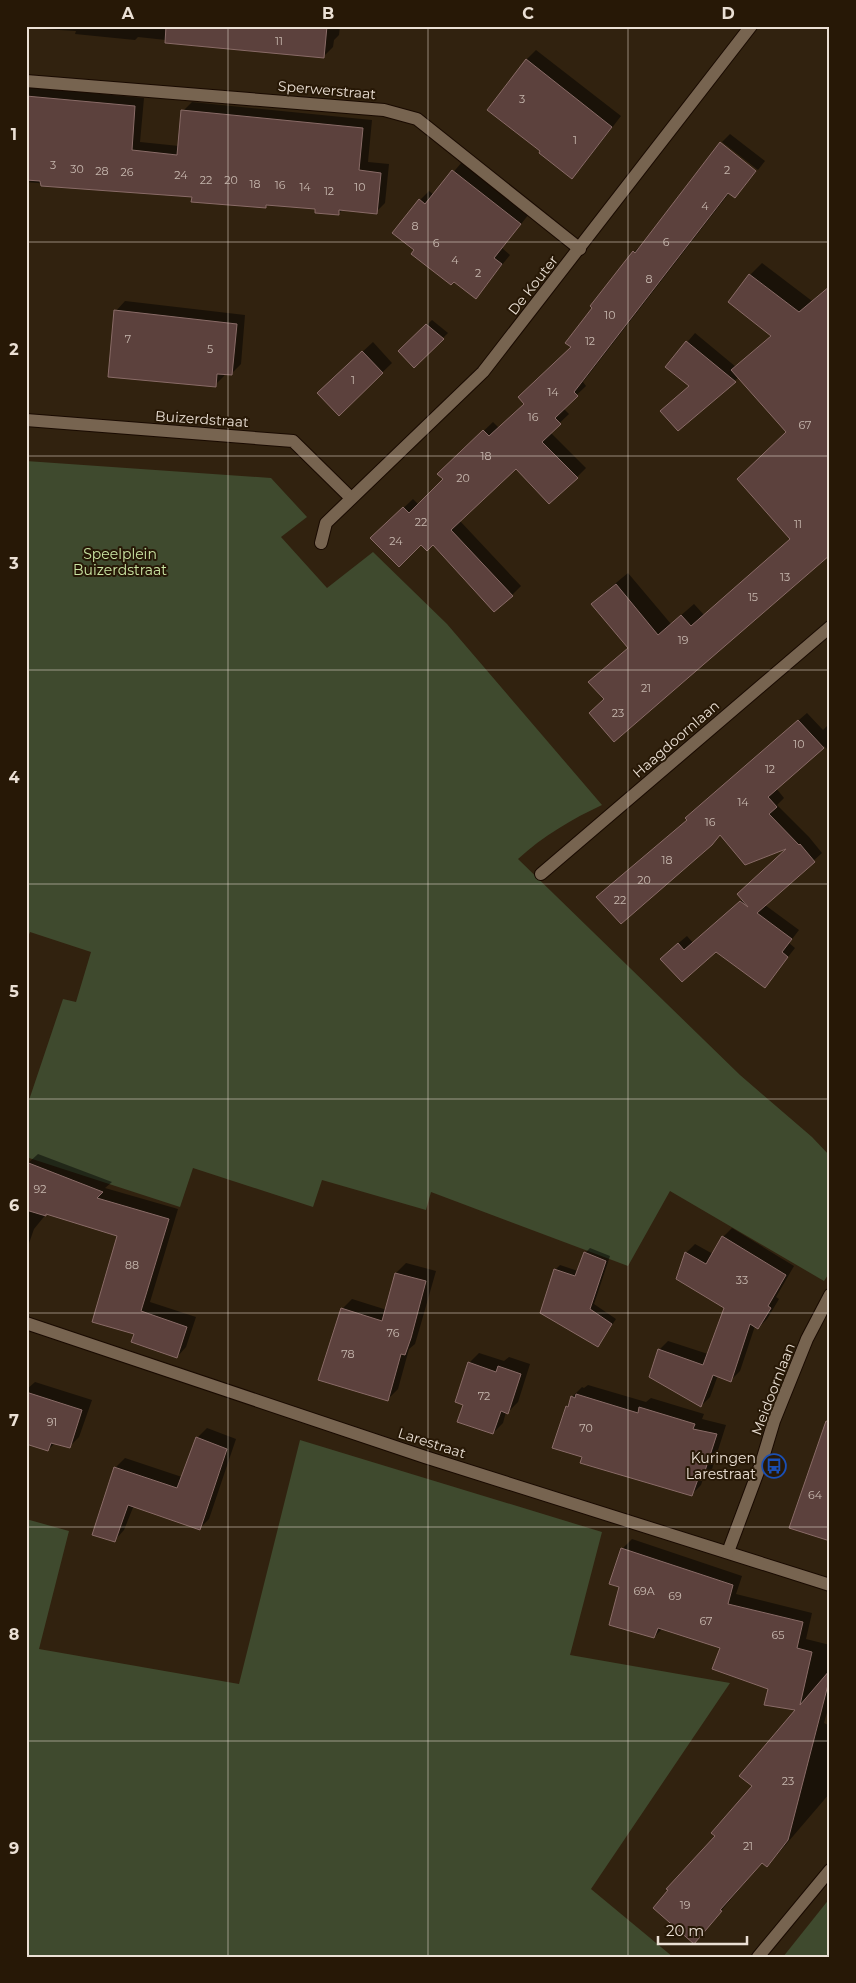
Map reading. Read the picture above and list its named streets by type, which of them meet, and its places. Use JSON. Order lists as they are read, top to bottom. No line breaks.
{"streets":{"street":["Sperwerstraat","De Kouter","Buizerdstraat","Haagdoornlaan","Meidoornlaan","Larestraat"]},"crossings":[["Sperwerstraat","De Kouter"],["De Kouter","Buizerdstraat"],["Meidoornlaan","Larestraat"]],"parks":["Speelplein Buizerdstraat"],"places":{"bus stop":["Kuringen Larestraat"]},"house_numbers":["11","3","1","3","30","2","28","26","24","22","20","18","16","14","10","12","4","8","6","6","4","2","8","10","7","12","5","1","14","16","67","18","20","22","11","24","13","15","19","21","23","10","12","14","16","18","20","22","92","88","33","76","78","72","91","70","64","69A","69","67","65","23","21","19"],"scale_bar":"20 m","grid":{"columns":["A","B","C","D"],"rows":["1","2","3","4","5","6","7","8","9"]}}
